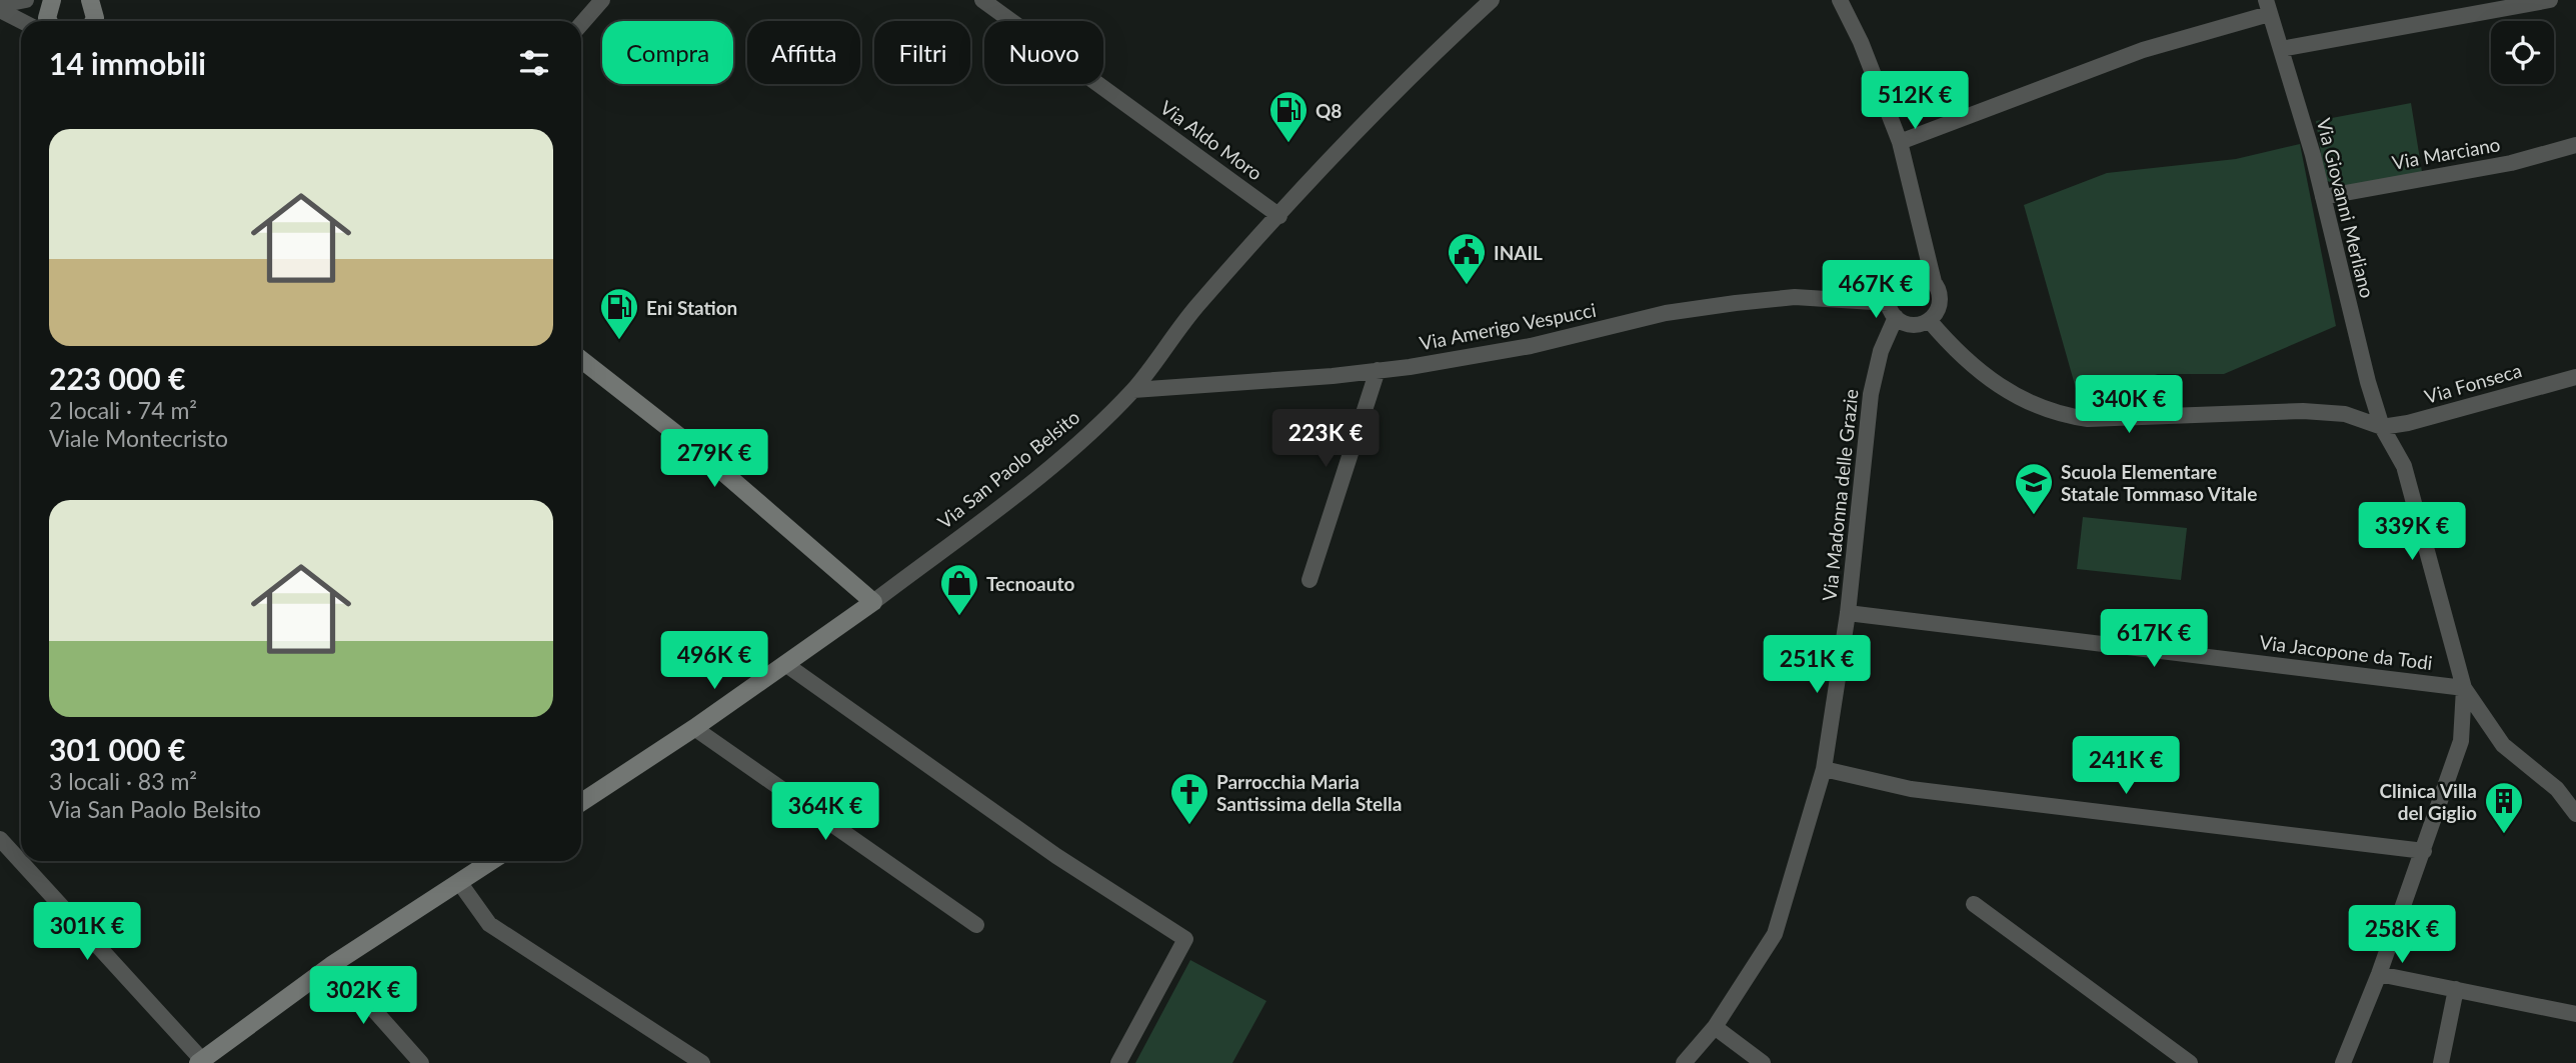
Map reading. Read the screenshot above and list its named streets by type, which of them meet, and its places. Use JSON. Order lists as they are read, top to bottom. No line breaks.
{"streets":{"main road":["Via San Paolo Belsito"],"street":["Via Aldo Moro","Via Marciano","Via Giovanni Merliano","Via Amerigo Vespucci","Via Fonseca","Via Madonna delle Grazie","Via Jacopone da Todi"]},"crossings":[["Via Aldo Moro","Via San Paolo Belsito"],["Via Marciano","Via Giovanni Merliano"],["Via Giovanni Merliano","Via Fonseca"],["Via Giovanni Merliano","Via Jacopone da Todi"],["Via Amerigo Vespucci","Via San Paolo Belsito"],["Via Amerigo Vespucci","Via Madonna delle Grazie"],["Via Madonna delle Grazie","Via Jacopone da Todi"]],"places":{"fuel station":["Q8","Eni Station"],"public building":["INAIL"],"school or university":["Scuola Elementare Statale Tommaso Vitale"],"shop":["Tecnoauto"],"church":["Parrocchia Maria Santissima della Stella"],"building":["Clinica Villa del Giglio"]},"page":{"chip":["Compra","Affitta","Filtri","Nuovo"],"heading":"14 immobili","price":["512K €","467K €","340K €","223K €","279K €","339K €","617K €","496K €","251K €","241K €","364K €","301K €","258K €","302K €"],"list":[{"name":"223 000 €","note":"2 locali · 74 m² · Viale Montecristo"},{"name":"301 000 €","note":"3 locali · 83 m² · Via San Paolo Belsito"}]}}
